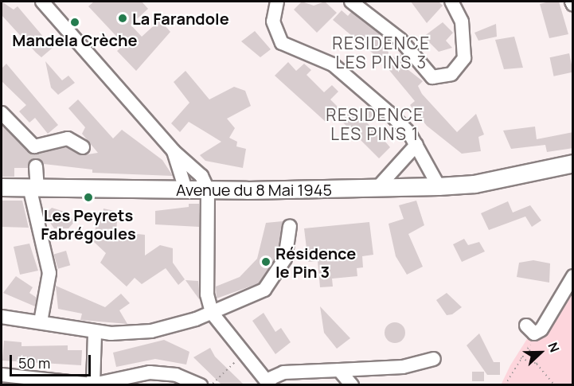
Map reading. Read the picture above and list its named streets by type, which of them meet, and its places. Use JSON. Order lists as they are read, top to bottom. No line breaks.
{"streets":{"main road":["Avenue du 8 Mai 1945"]},"districts":["RESIDENCE LES PINS 3","RESIDENCE LES PINS 1"],"places":["La Farandole","Mandela Crèche","Les Peyrets Fabrégoules","Résidence le Pin 3"],"scale_bar":"50 m","north":"right"}
